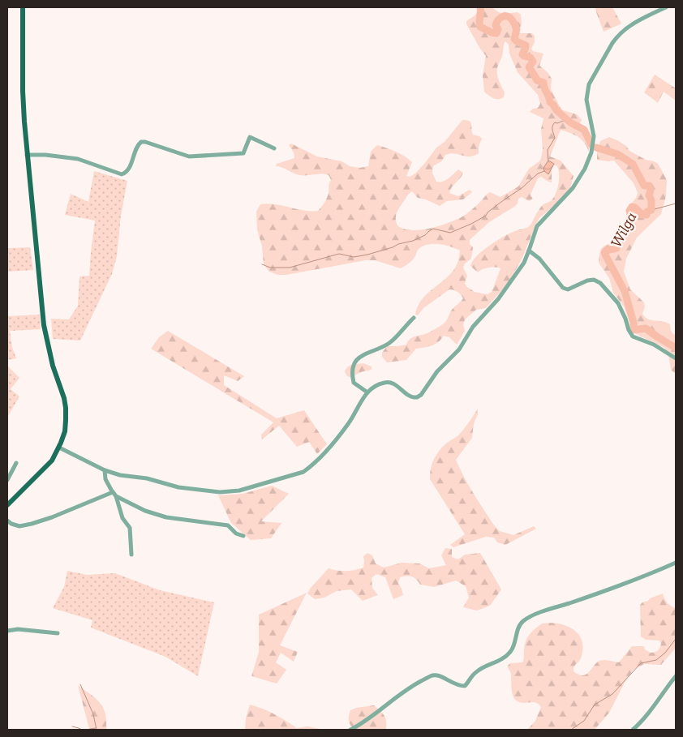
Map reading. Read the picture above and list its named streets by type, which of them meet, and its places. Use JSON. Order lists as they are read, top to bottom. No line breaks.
{"water":["Wilga"]}
